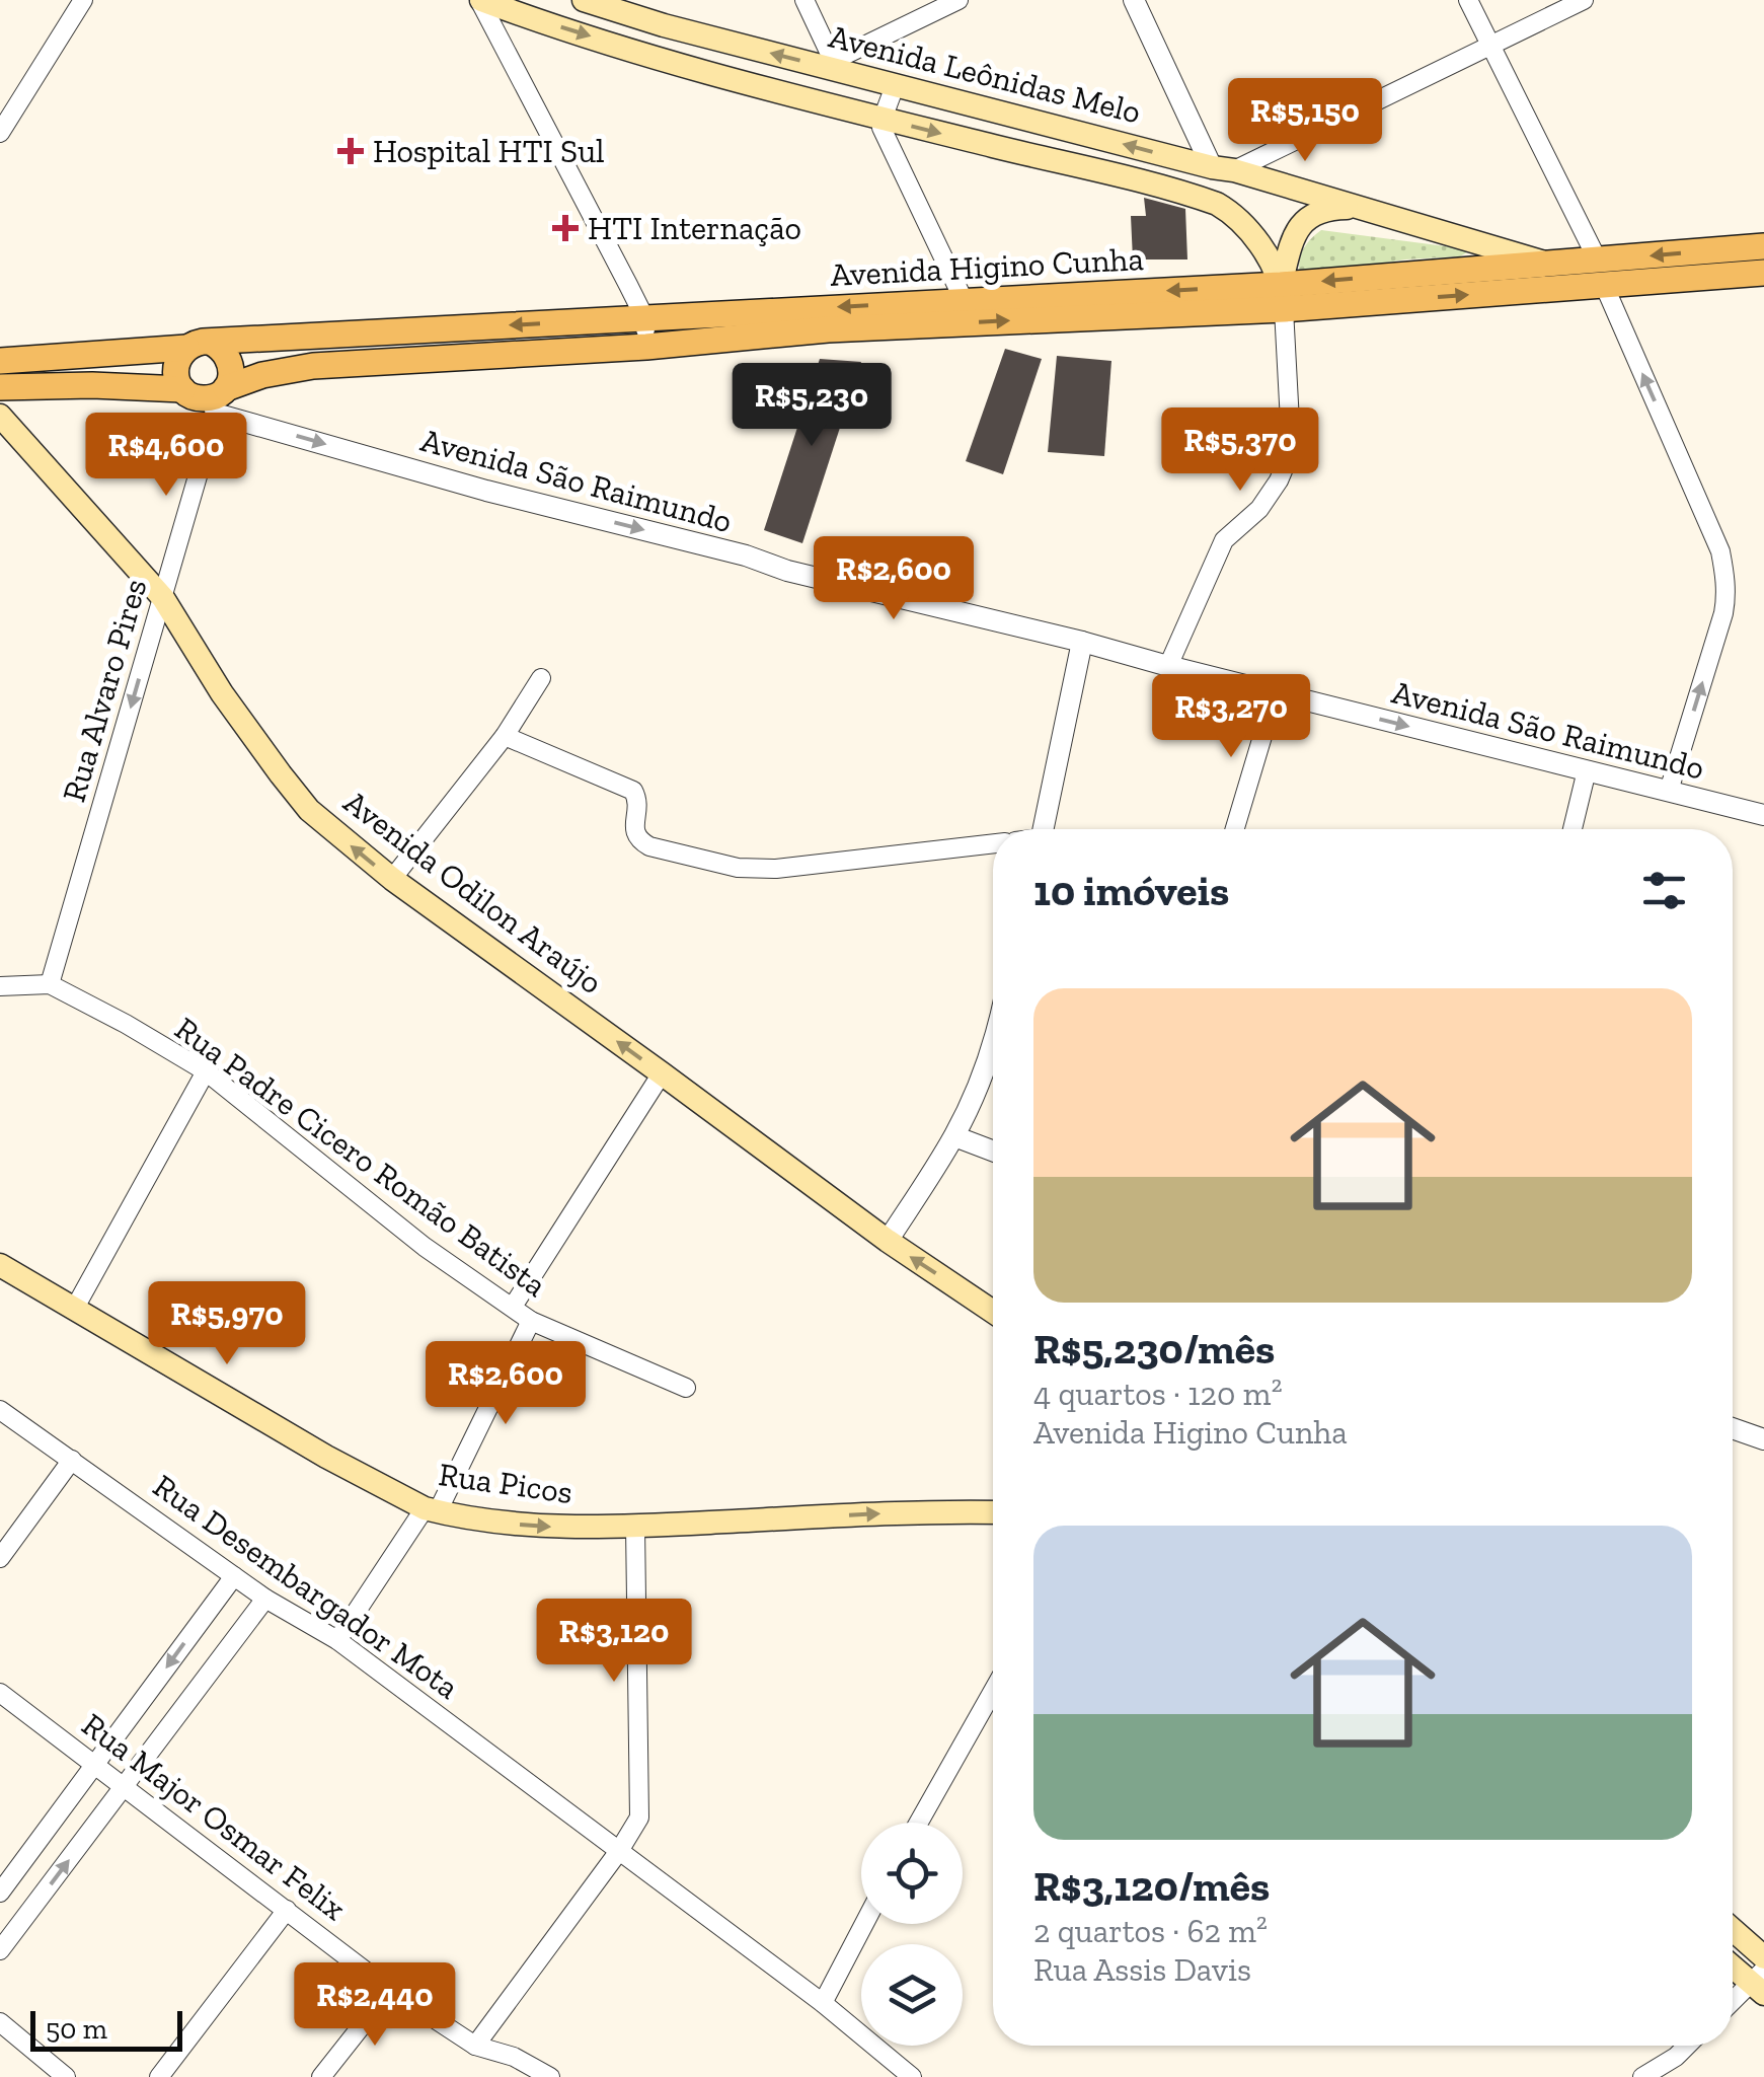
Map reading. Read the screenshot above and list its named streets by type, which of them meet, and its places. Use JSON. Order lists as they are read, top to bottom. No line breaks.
{"streets":{"main road":["Avenida Leônidas Melo","Avenida Higino Cunha","Avenida Odilon Araújo","Rua Picos"],"street":["Avenida São Raimundo","Rua Alvaro Pires","Rua Padre Cicero Romão Batista","Rua Desembargador Mota","Rua Major Osmar Felix"]},"crossings":[["Avenida Leônidas Melo","Avenida Higino Cunha"],["Avenida Higino Cunha","Avenida São Raimundo"],["Avenida Higino Cunha","Rua Alvaro Pires"],["Avenida São Raimundo","Rua Alvaro Pires"],["Rua Alvaro Pires","Avenida Odilon Araújo"],["Rua Alvaro Pires","Rua Padre Cicero Romão Batista"]],"one_way":["Avenida São Raimundo","Rua Alvaro Pires","Avenida Odilon Araújo","Rua Picos"],"places":{"health":["Hospital HTI Sul","HTI Internação"]},"scale_bar":"50 m","page":{"price":["R$5,150","R$5,230","R$5,370","R$4,600","R$2,600","R$3,270","R$5,970","R$2,600","R$3,120","R$2,440"],"heading":"10 imóveis","list":[{"name":"R$5,230/mês","note":"4 quartos · 120 m² · Avenida Higino Cunha"},{"name":"R$3,120/mês","note":"2 quartos · 62 m² · Rua Assis Davis"}],"scale":"50 m"}}
